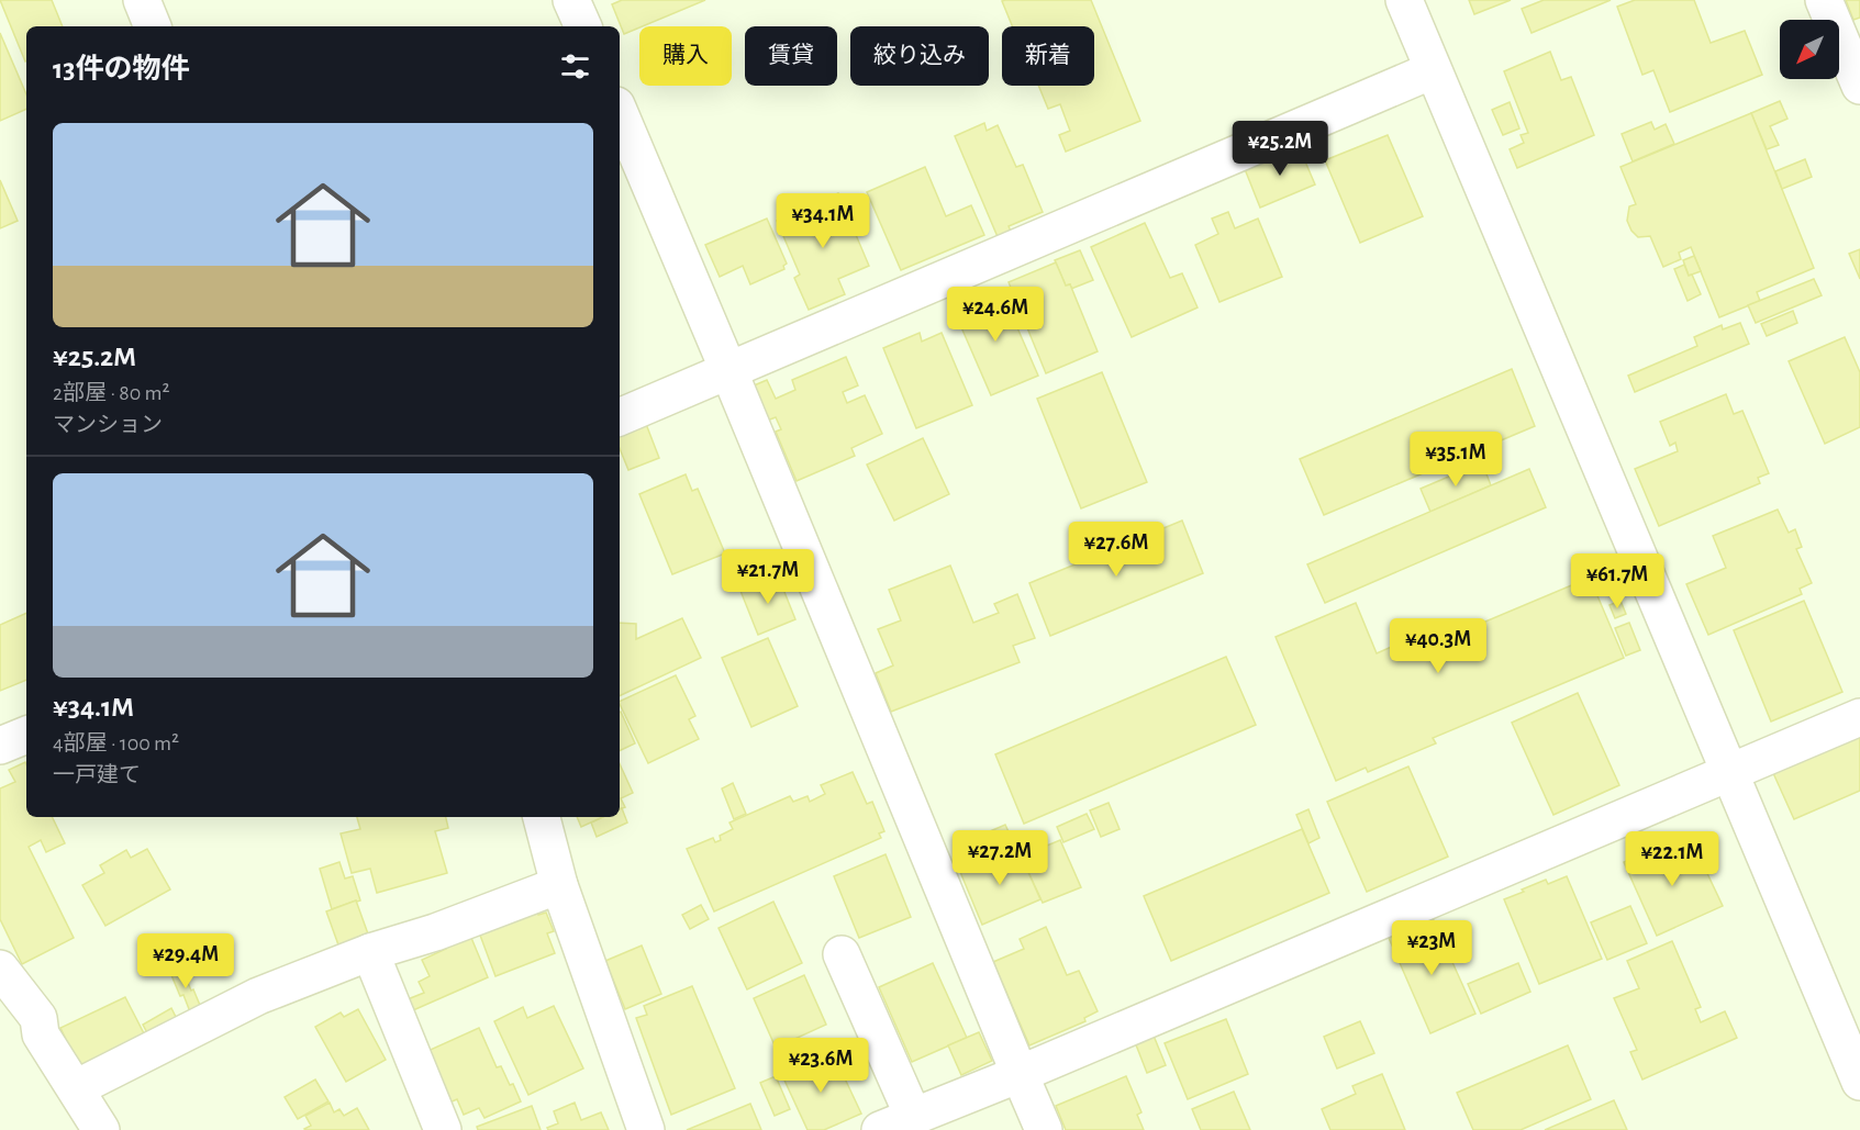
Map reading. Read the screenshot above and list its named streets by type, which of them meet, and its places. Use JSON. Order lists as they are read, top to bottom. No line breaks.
{"north":"bottom left","page":{"chip":["購入","賃貸","絞り込み","新着"],"heading":"13件の物件","list":[{"name":"¥25.2M","note":"2部屋 · 80 m² · マンション"},{"name":"¥34.1M","note":"4部屋 · 100 m² · 一戸建て"}],"price":["¥25.2M","¥34.1M","¥24.6M","¥35.1M","¥27.6M","¥21.7M","¥61.7M","¥40.3M","¥27.2M","¥22.1M","¥23M","¥29.4M","¥23.6M"]}}
